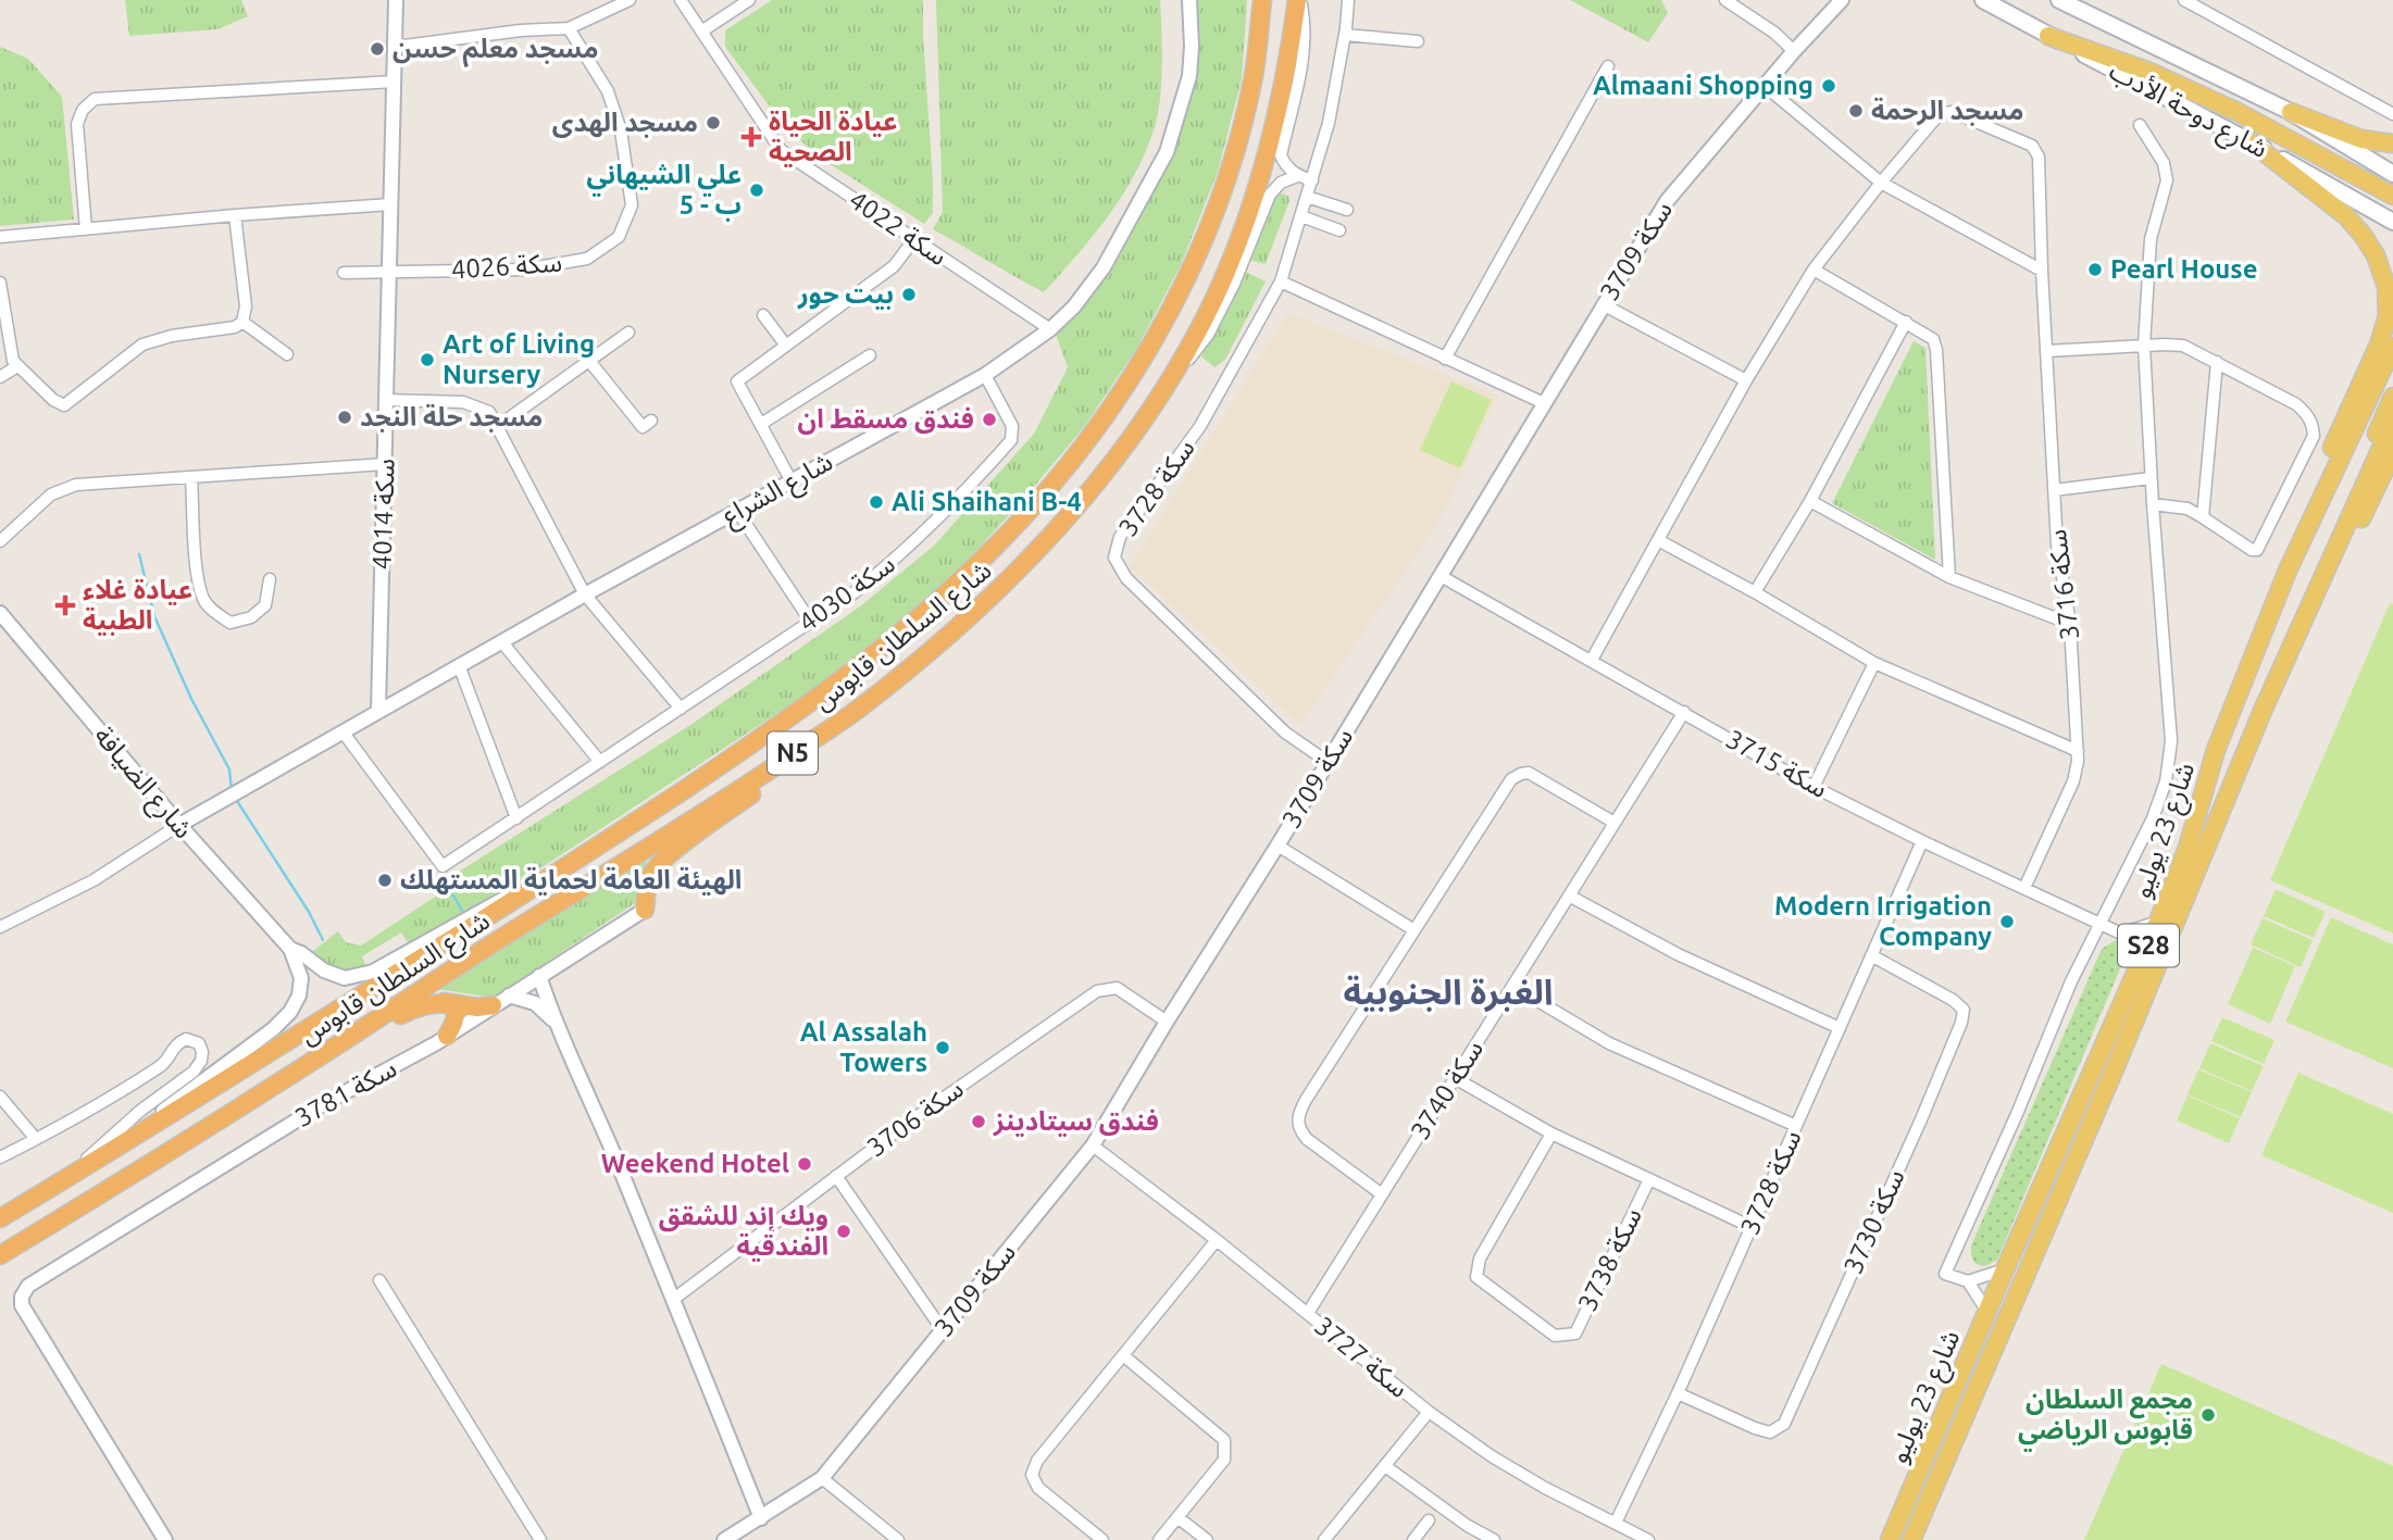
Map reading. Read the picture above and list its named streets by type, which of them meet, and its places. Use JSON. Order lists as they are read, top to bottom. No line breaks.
{"streets":{"highway":["شارع السلطان قابوس","N5"],"main road":["شارع دوحة الأدب","شارع 23 يوليو","S28"],"street":["سكة 4022","سكة 3709","سكة 4026","سكة 3728","شارع الشراع","سكة 4014","سكة 3716","سكة 4030","سكة 3715","شارع الضيافة","سكة 3740","سكة 3781","سكة 3706","سكة 3730","سكة 3738","سكة 3727"]},"crossings":[["سكة 4022","شارع الشراع"],["سكة 3709","سكة 3728"],["سكة 3709","سكة 3715"],["سكة 3709","سكة 3706"],["سكة 3709","سكة 3727"],["سكة 4026","سكة 4014"],["سكة 3728","سكة 3715"],["سكة 3728","سكة 3730"],["سكة 3728","سكة 3727"],["شارع الشراع","سكة 4014"],["شارع الشراع","سكة 4030"],["شارع الشراع","شارع الضيافة"],["سكة 3716","سكة 3715"],["سكة 3715","سكة 3740"],["سكة 3740","سكة 3727"]],"districts":["الغبرة الجنوبية"],"places":{"other":["مسجد معلم حسن","Almaani Shopping","مسجد الرحمة","مسجد الهدى","علي الشيهاني ب - 5","Pearl House","بيت حور","Art of Living Nursery","مسجد حلة النجد","فندق مسقط ان","Ali Shaihani B-4","الهيئة العامة لحماية المستهلك","Modern Irrigation Company","Al Assalah Towers","فندق سيتادينز","Weekend Hotel","ويك إند للشقق الفندقية","مجمع السلطان قابوس الرياضي"],"health":["عيادة الحياة الصحية","عيادة غلاء الطبية"]}}
